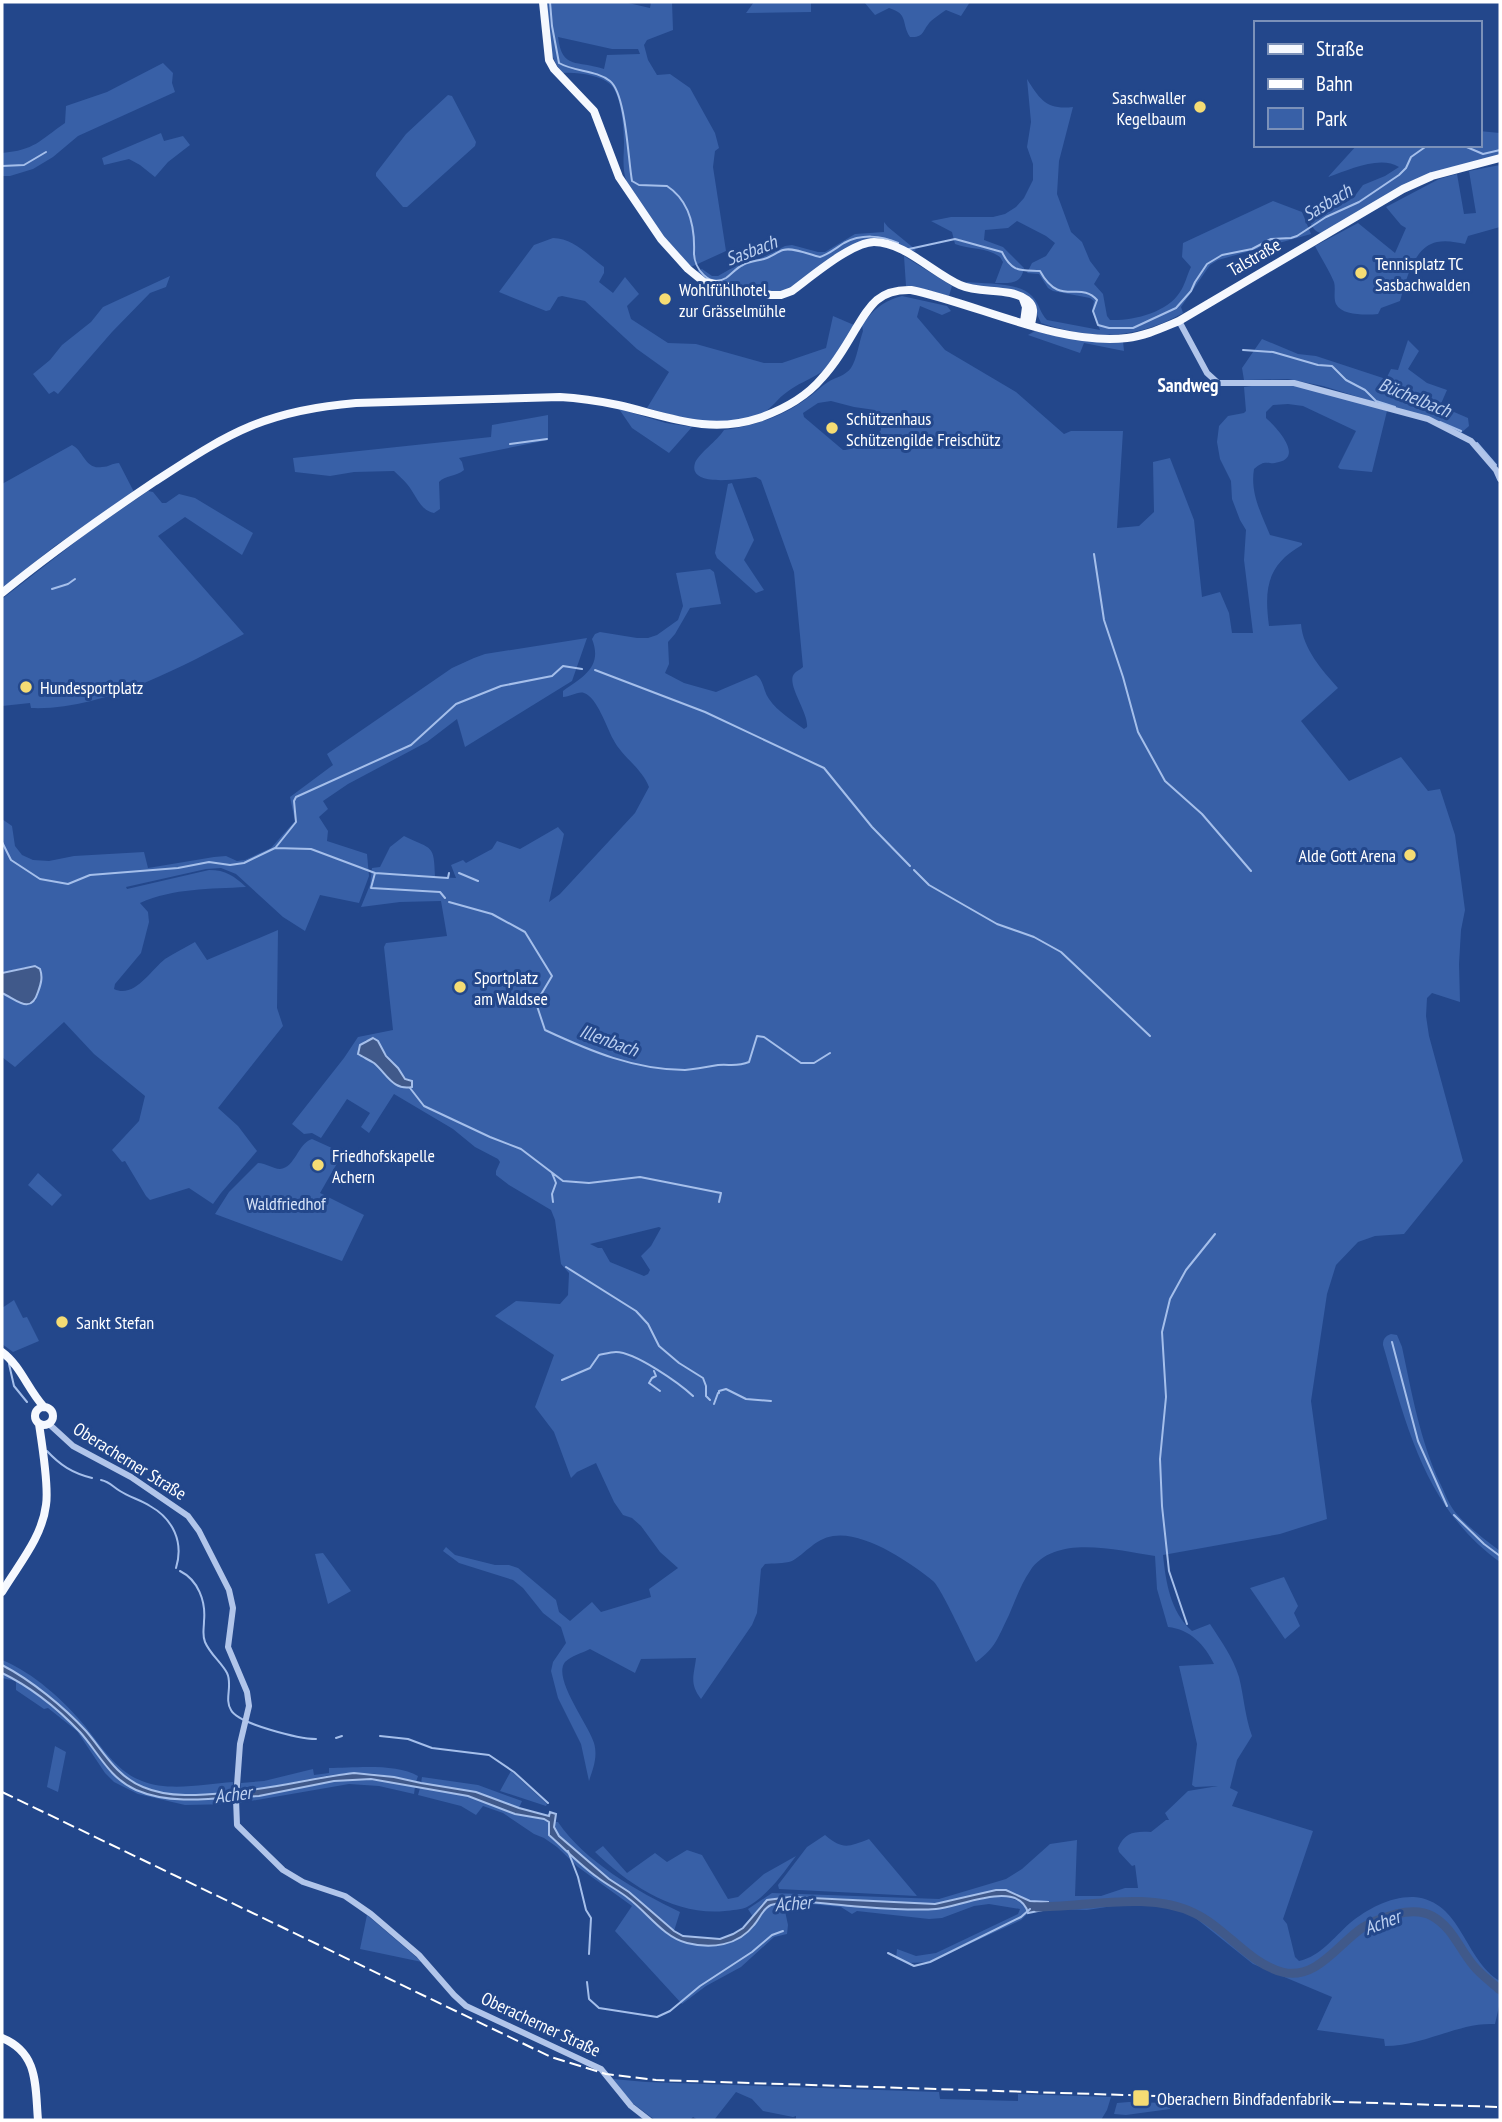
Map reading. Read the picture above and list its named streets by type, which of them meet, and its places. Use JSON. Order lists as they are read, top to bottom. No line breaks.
{"streets":{"main road":["Talstraße"],"street":["Oberacherner Straße"]},"districts":["Sandweg"],"water":["Sasbach","Büchelbach","Illenbach","Acher"],"parks":["Waldfriedhof"],"places":{"other":["Saschwaller Kegelbaum","Tennisplatz TC Sasbachwalden","Wohlfühlhotel zur Grässelmühle","Schützenhaus Schützengilde Freischütz","Hundesportplatz","Alde Gott Arena","Sportplatz am Waldsee","Friedhofskapelle Achern","Sankt Stefan"],"transit":["Oberachern Bindfadenfabrik"]},"legend":["Straße","Bahn","Park"]}
